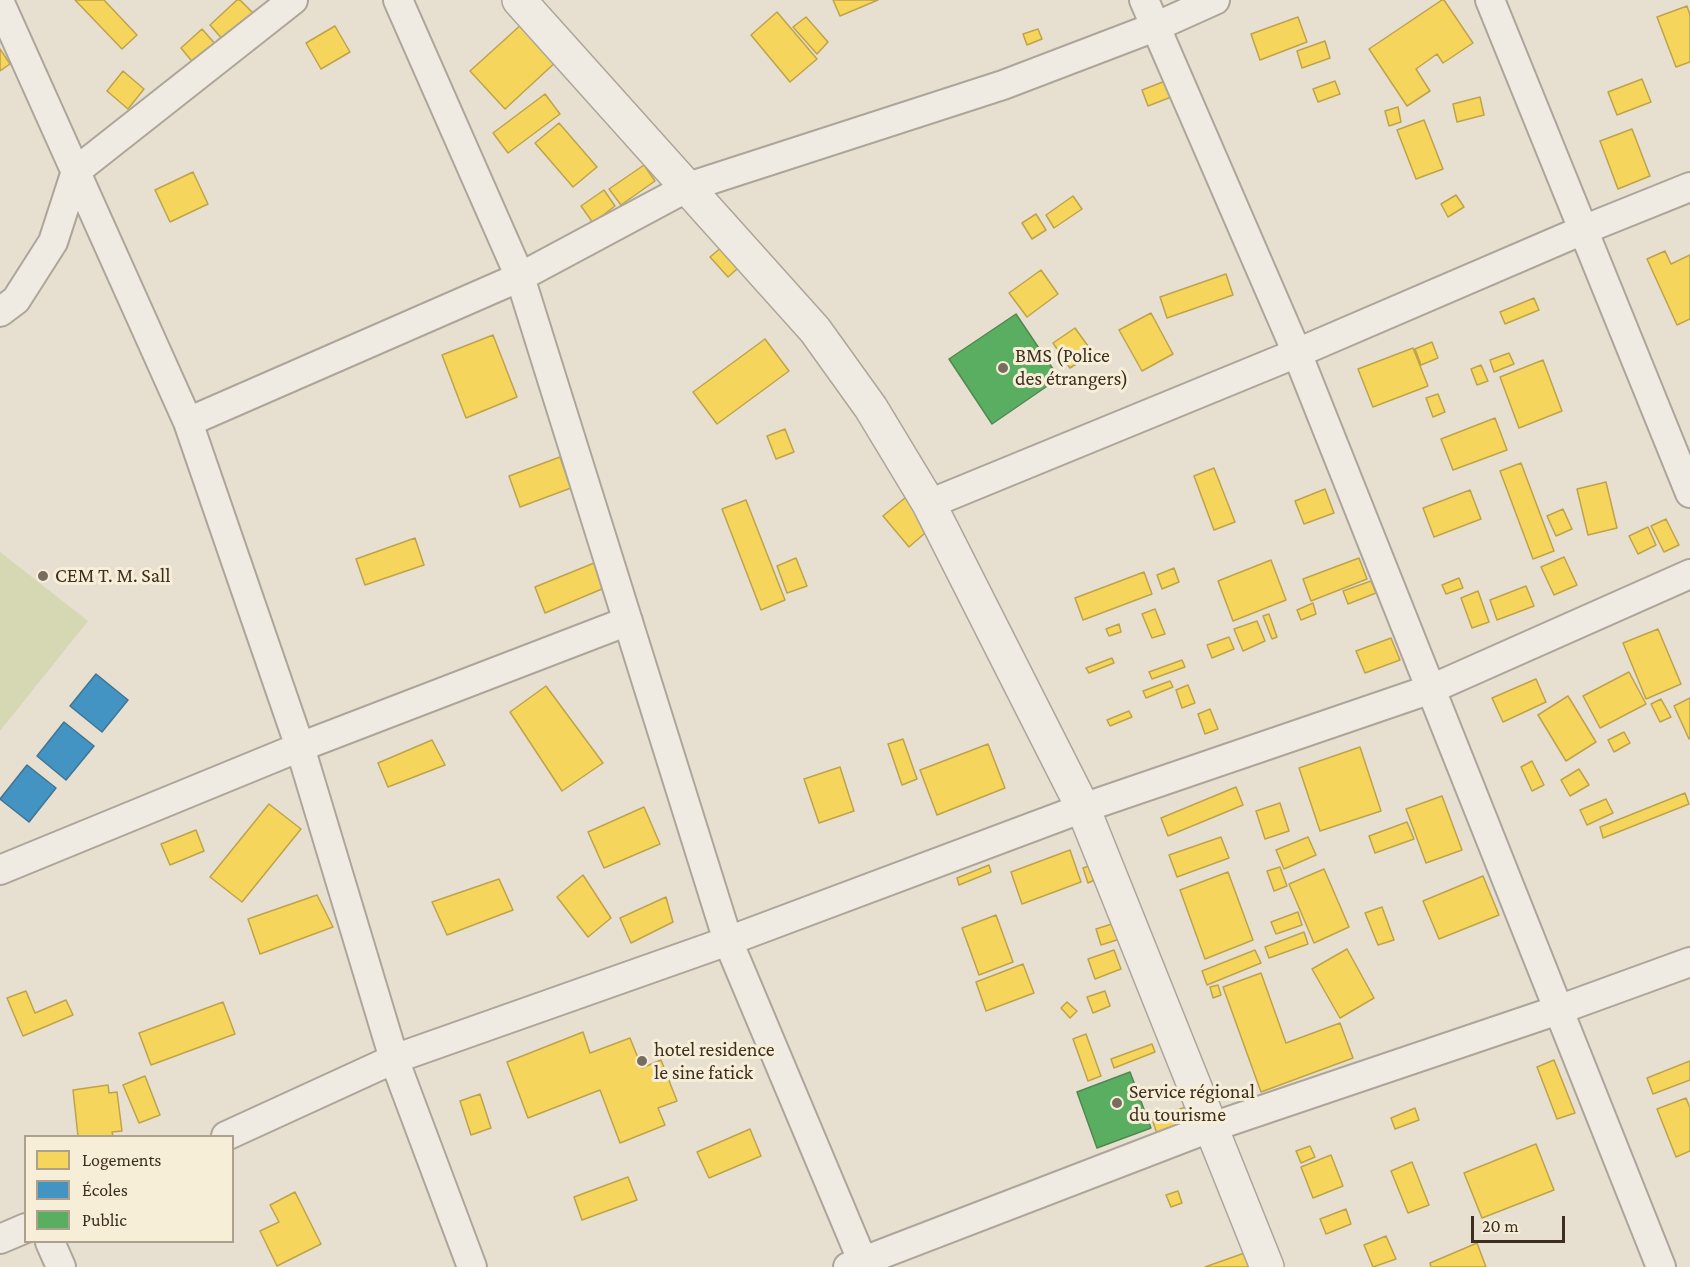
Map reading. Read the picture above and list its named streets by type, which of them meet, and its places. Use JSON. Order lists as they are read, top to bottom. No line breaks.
{"places":["BMS (Police des étrangers)","CEM T. M. Sall","hotel residence le sine fatick","Service régional du tourisme"],"legend":["Logements","Écoles","Public"],"scale_bar":"20 m"}
